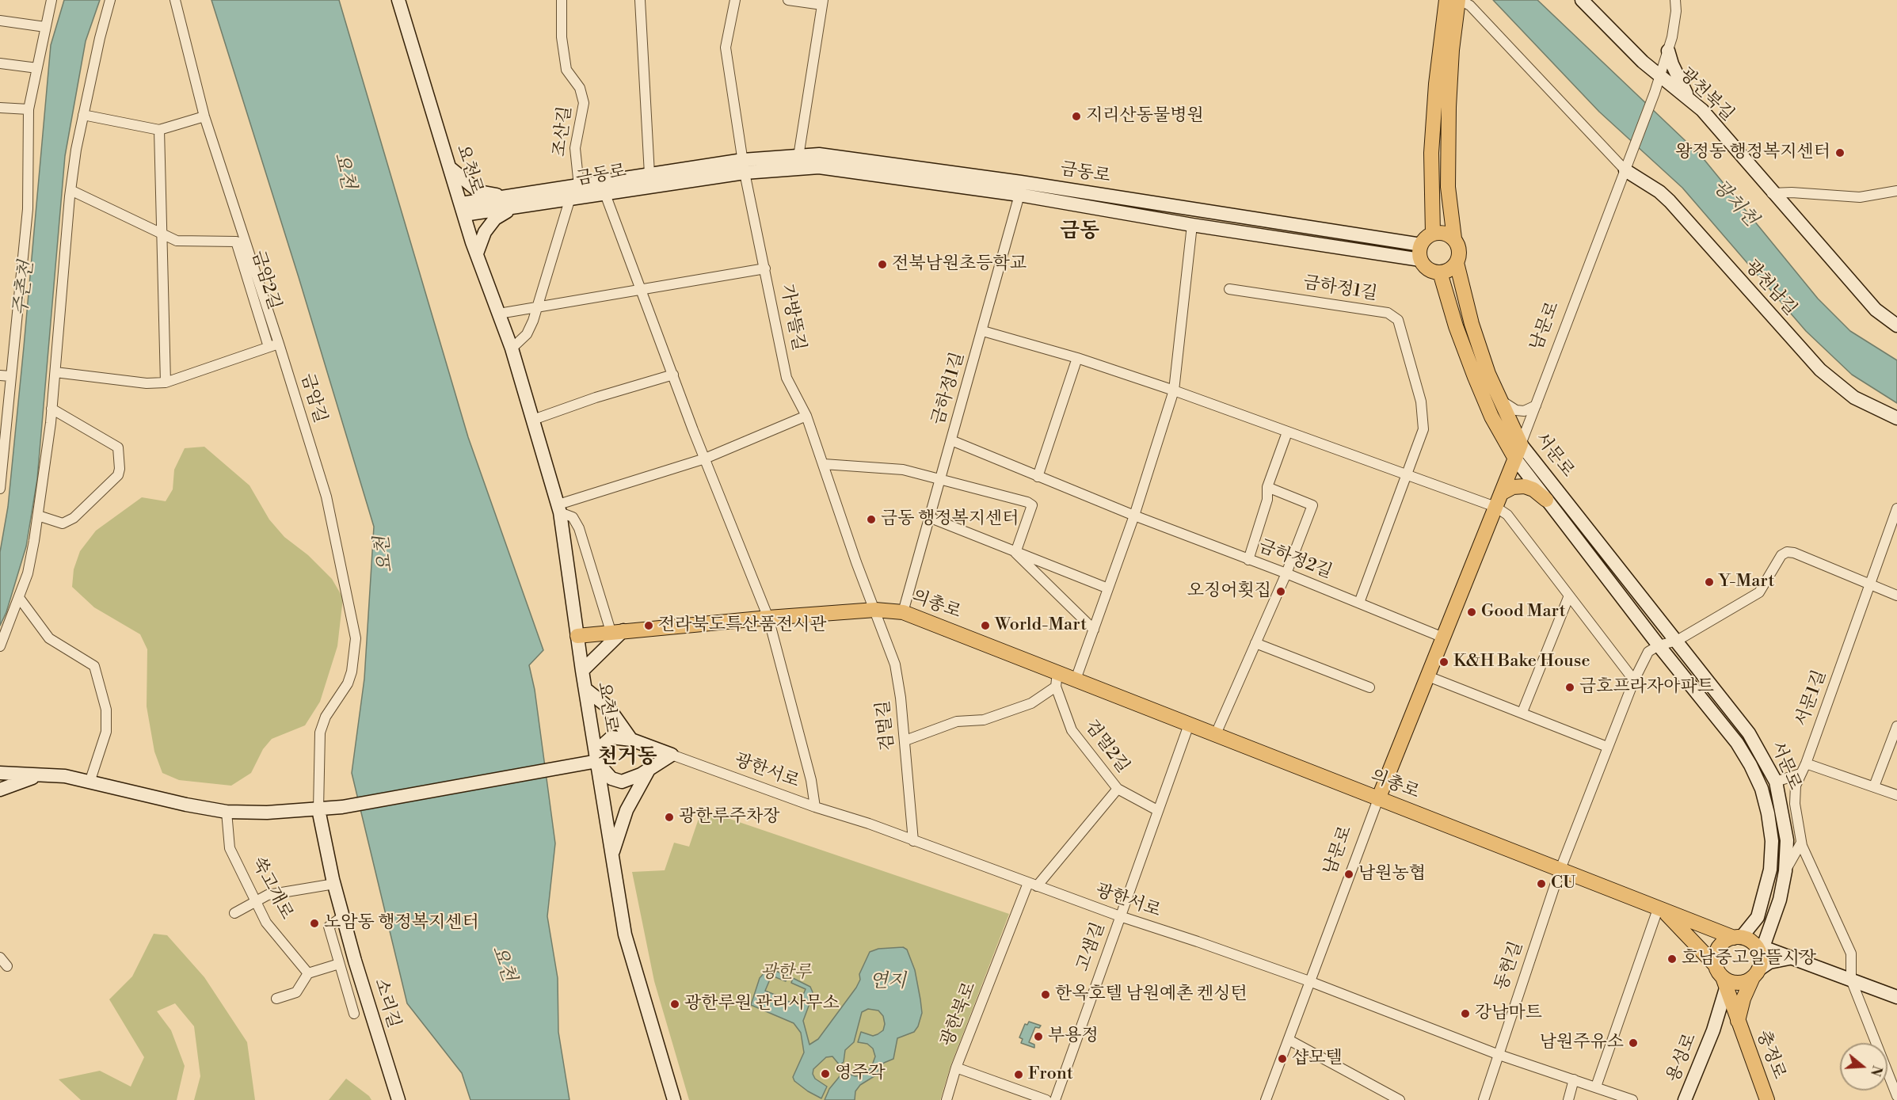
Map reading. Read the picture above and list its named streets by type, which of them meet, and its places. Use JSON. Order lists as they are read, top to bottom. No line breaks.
{"streets":{"main road":["금동로","남문로","서문로","의총로","충정로"],"street":["광천북길","조산길","요천로","금암2길","광천남길","금하정1길","가방뜰길","금암길","금하정2길","서문1길","검멀길","검멀2길","광한서로","쑥고개로","고샘길","동헌길","소리길","광한북로","용성로"]},"crossings":[["광천북길","남문로"],["조산길","금동로"],["요천로","금동로"],["요천로","의총로"],["금동로","금하정1길"],["금동로","가방뜰길"],["금동로","서문로"],["광천남길","남문로"],["금하정1길","금하정2길"],["가방뜰길","의총로"],["가방뜰길","검멀길"],["남문로","서문로"],["남문로","금하정2길"],["남문로","의총로"],["남문로","광한서로"],["금암길","소리길"],["서문로","의총로"],["서문로","충정로"],["서문로","용성로"],["의총로","서문1길"],["의총로","검멀길"],["의총로","검멀2길"],["의총로","고샘길"],["의총로","동헌길"],["의총로","충정로"],["의총로","용성로"],["검멀길","광한서로"],["검멀2길","광한서로"],["검멀2길","광한북로"],["광한서로","고샘길"],["광한서로","동헌길"],["광한서로","광한북로"],["충정로","용성로"]],"districts":["금동","천거동"],"water":["요천","광치천","주촌천","연지"],"parks":["광한루"],"places":["지리산동물병원","왕정동 행정복지센터","전북남원초등학교","금동 행정복지센터","Y-Mart","오징어횟집","Good Mart","전라북도특산품전시관","World-Mart","K&H Bake House","금호프라자아파트","광한루주차장","남원농협","CU","노암동 행정복지센터","호남중고알뜰시장","한옥호텔 남원예촌 켄싱턴","광한루원 관리사무소","강남마트","부용정","남원주유소","샵모텔","영주각","Front"],"north":"right"}
